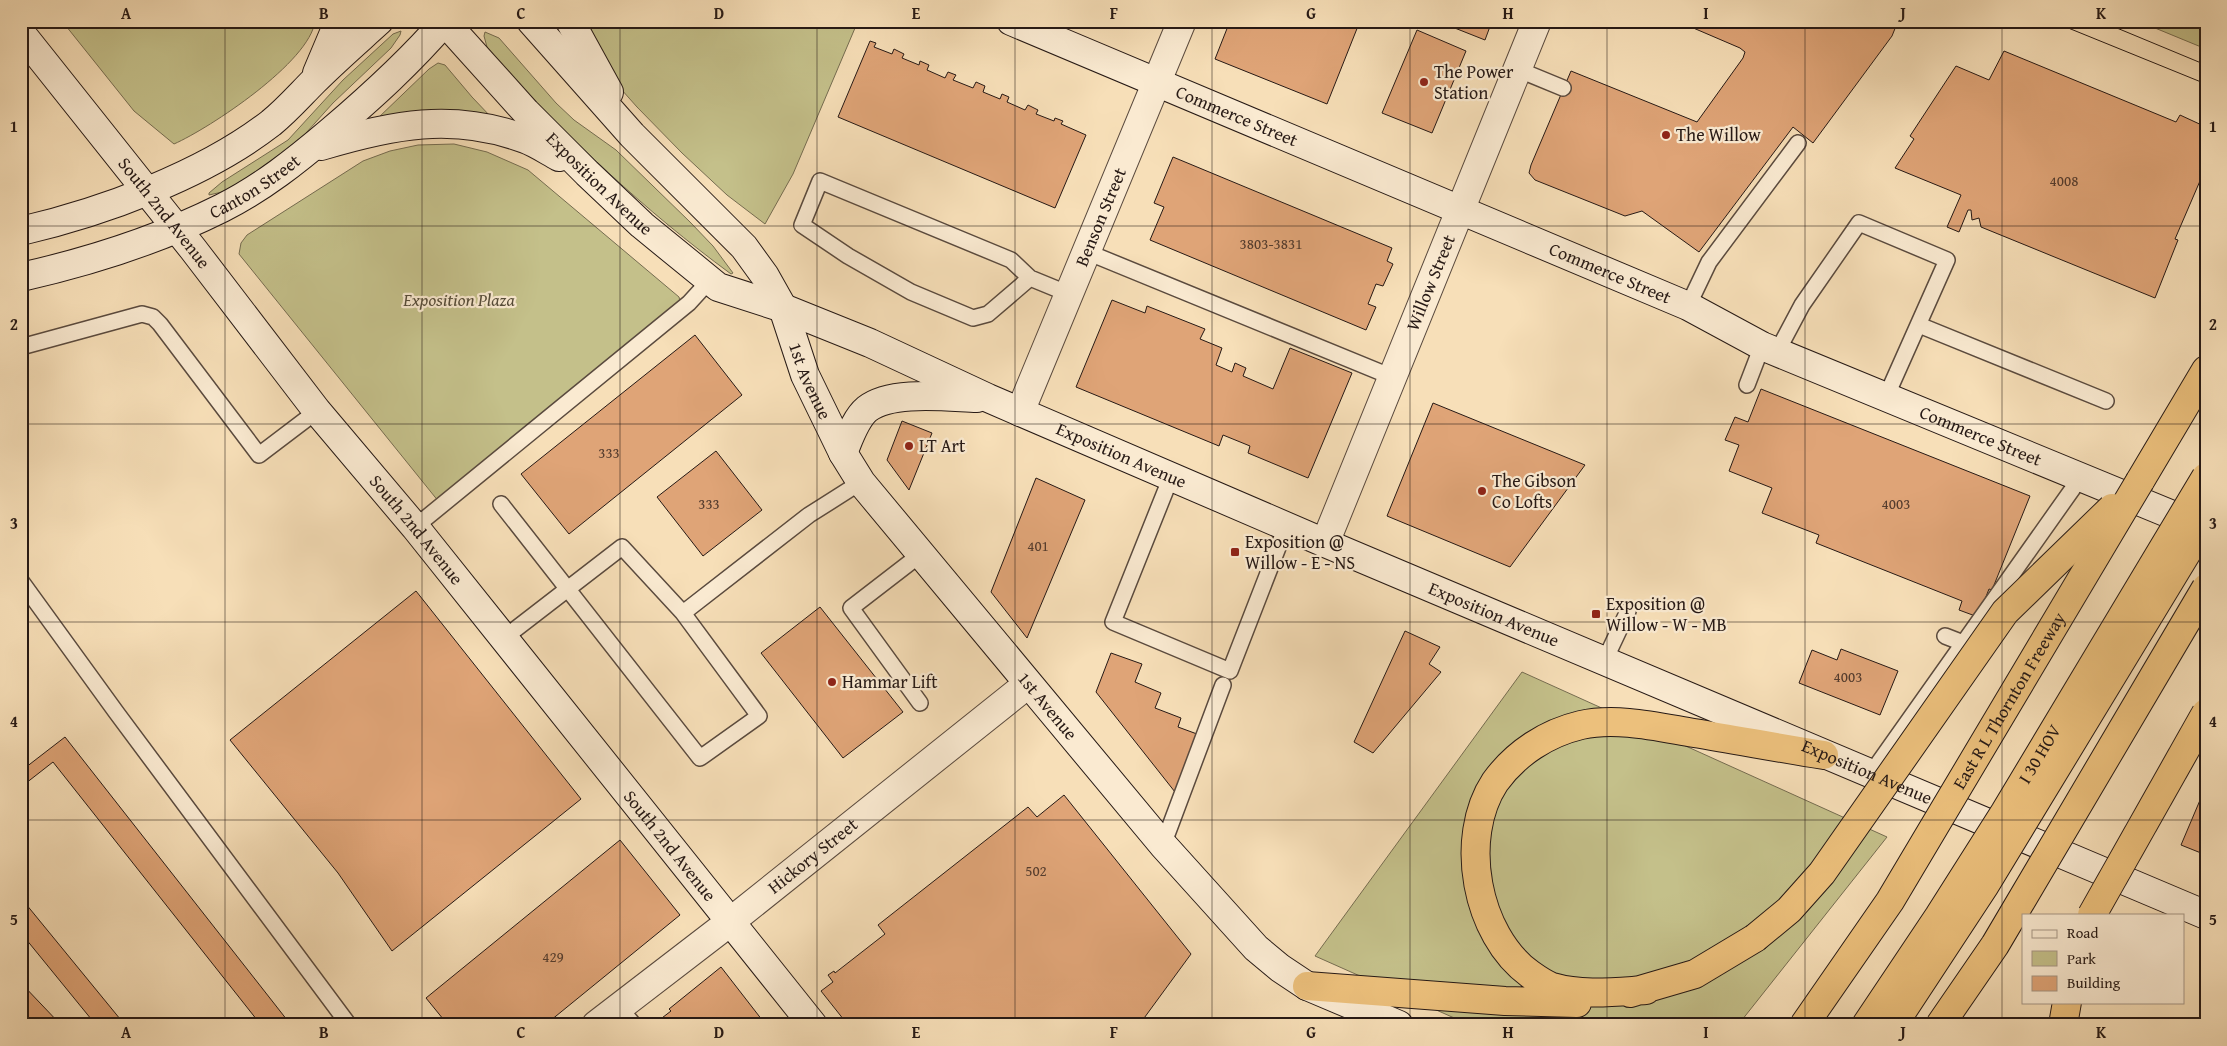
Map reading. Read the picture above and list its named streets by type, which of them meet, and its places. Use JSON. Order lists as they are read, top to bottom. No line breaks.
{"streets":{"highway":["East R L Thornton Freeway","I 30 HOV"],"main road":["Commerce Street","Exposition Avenue","Canton Street","South 2nd Avenue","Benson Street","Willow Street","1st Avenue","Hickory Street"]},"crossings":[["Commerce Street","Benson Street"],["Commerce Street","Willow Street"],["Exposition Avenue","Canton Street"],["Exposition Avenue","Benson Street"],["Exposition Avenue","Willow Street"],["Exposition Avenue","1st Avenue"],["Canton Street","South 2nd Avenue"],["South 2nd Avenue","Hickory Street"],["1st Avenue","Hickory Street"]],"parks":["Exposition Plaza"],"places":{"other":["The Power Station","The Willow","LT Art","The Gibson Co Lofts","Hammar Lift"],"transit":["Exposition @ Willow - E - NS","Exposition @ Willow - W - MB"]},"house_numbers":["4008","3803-3831","333","333","4003","401","4003","502","429"],"legend":["Road","Park","Building"],"grid":{"columns":["A","B","C","D","E","F","G","H","I","J","K"],"rows":["1","2","3","4","5"]}}
